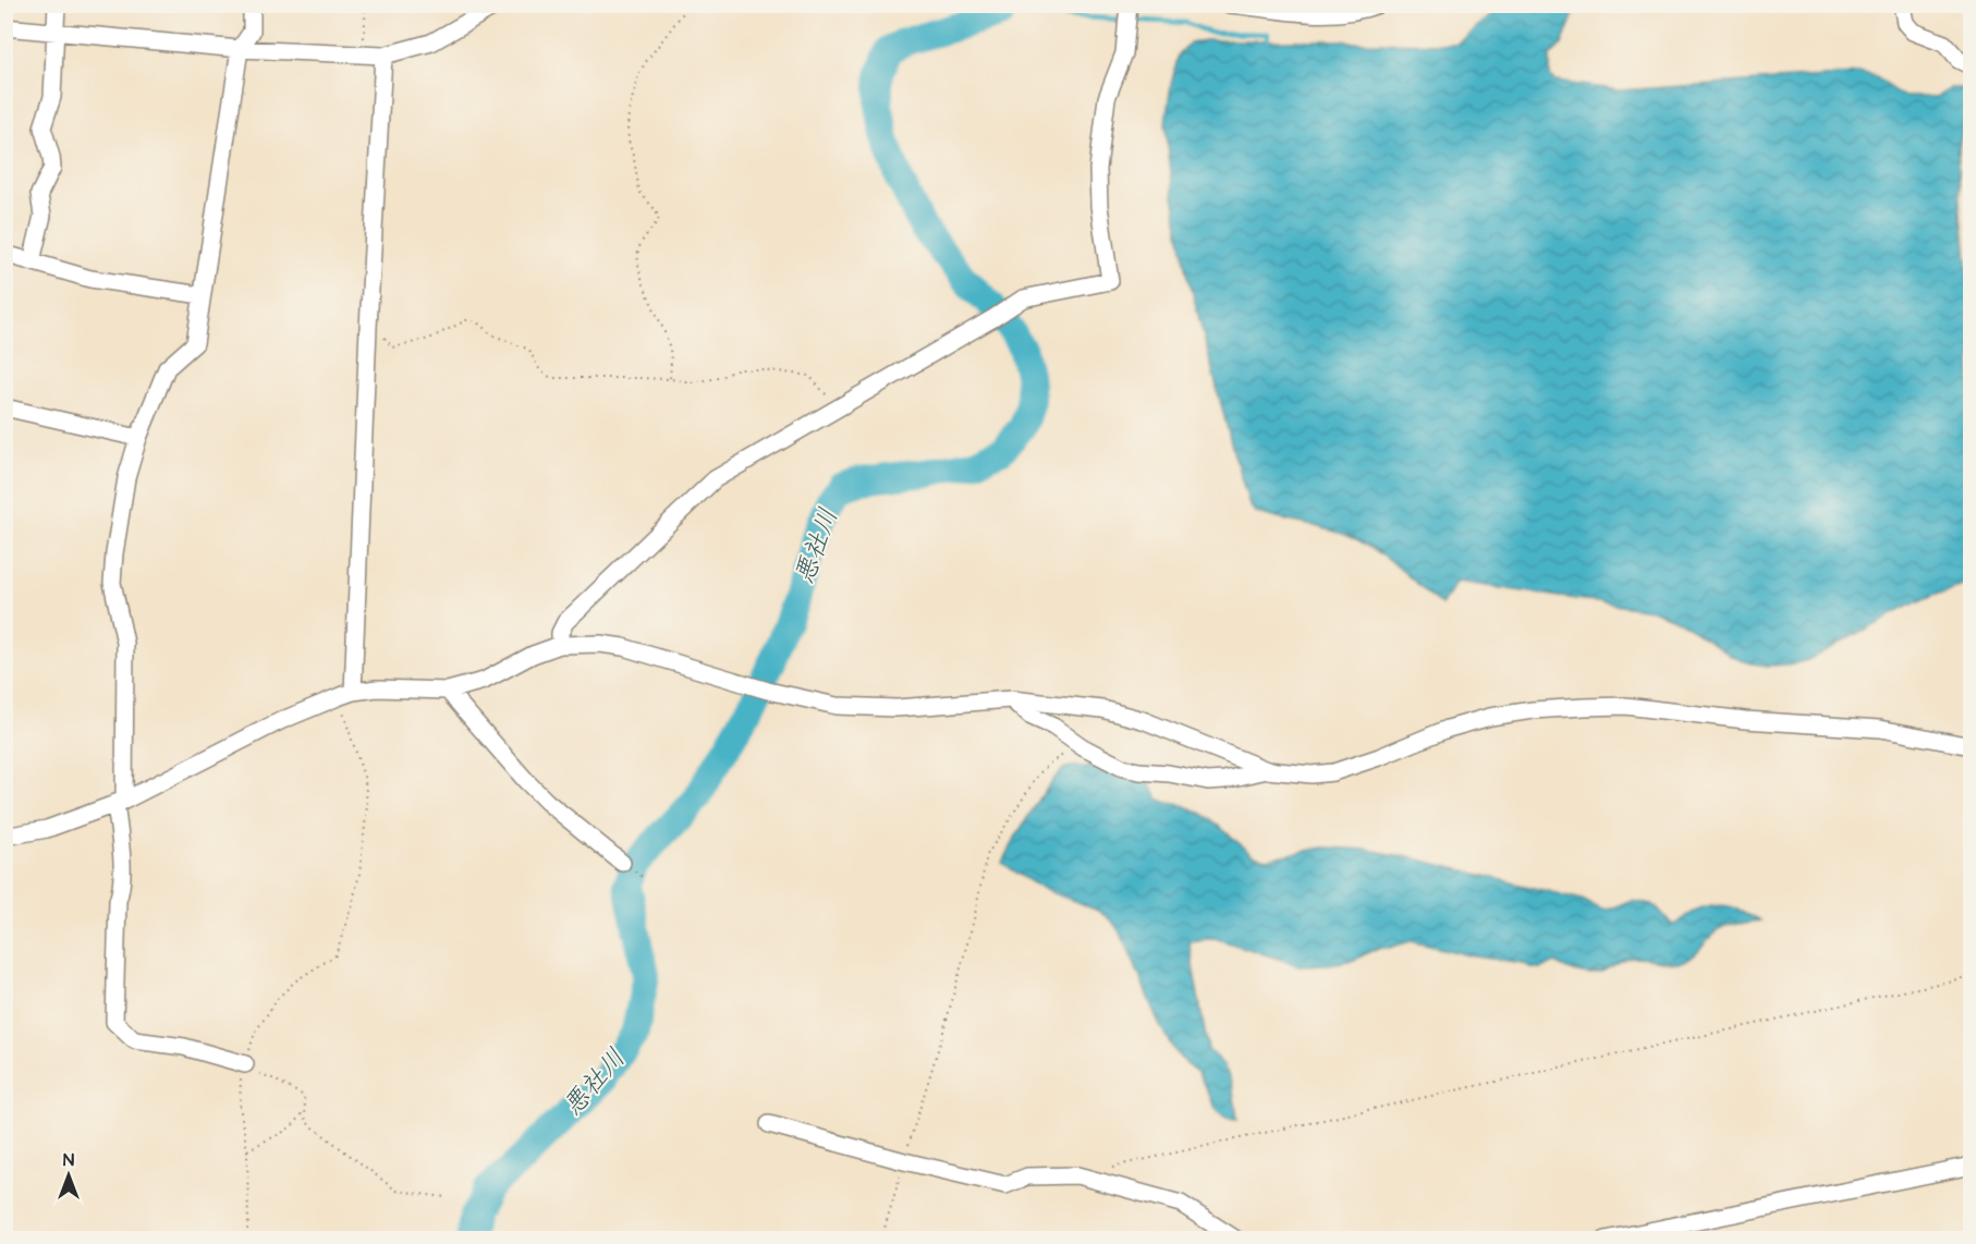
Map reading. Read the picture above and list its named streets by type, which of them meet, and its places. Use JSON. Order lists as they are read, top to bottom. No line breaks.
{"water":["悪社川"],"north":"top"}
